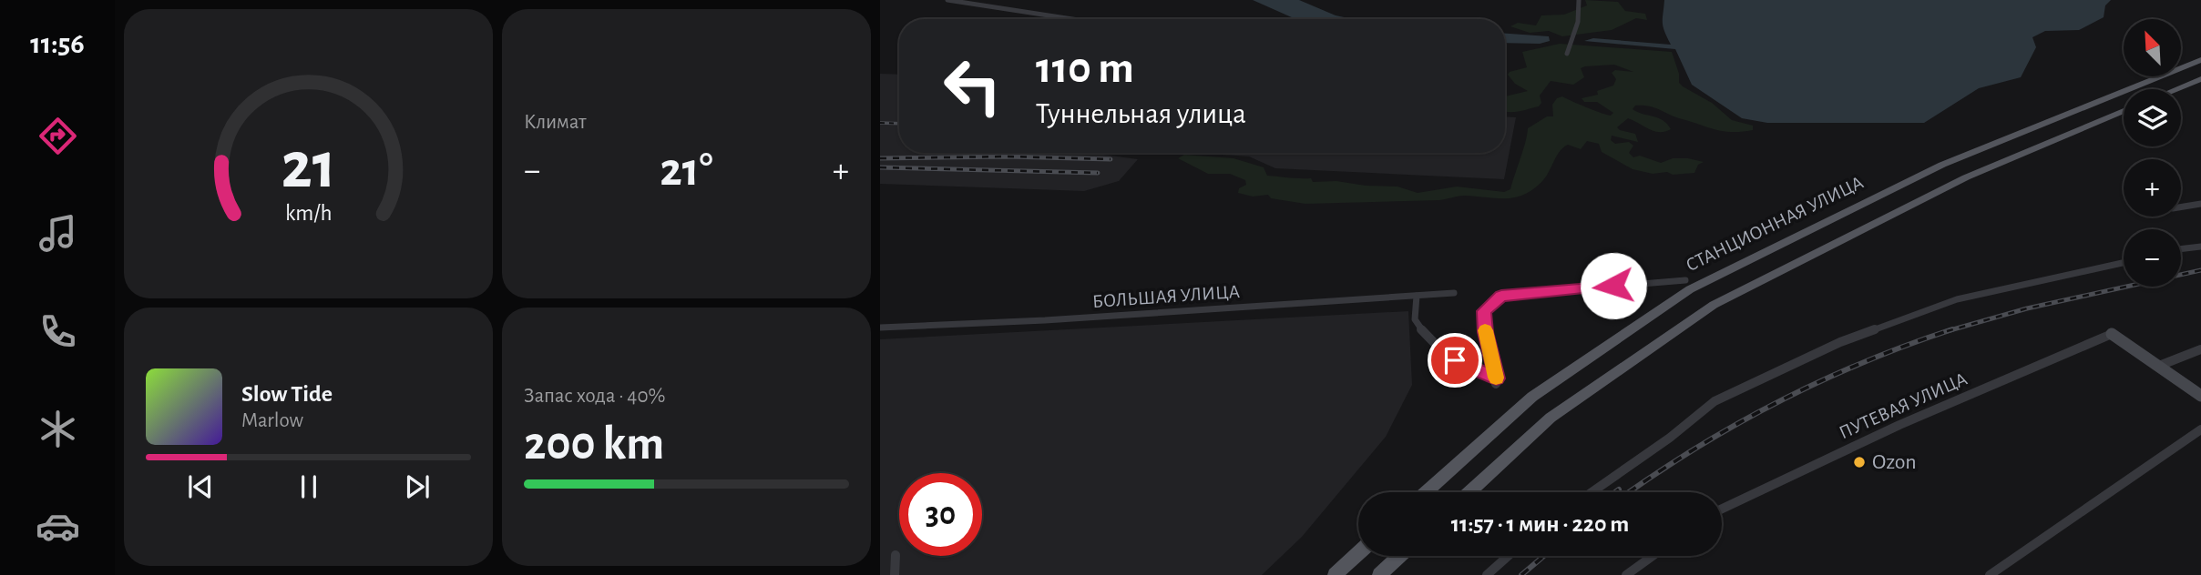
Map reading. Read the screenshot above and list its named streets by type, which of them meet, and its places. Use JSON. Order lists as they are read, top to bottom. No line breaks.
{"streets":{"main road":["СТАНЦИОННАЯ УЛИЦА"],"street":["БОЛЬШАЯ УЛИЦА","ПУТЕВАЯ УЛИЦА"]},"places":["Ozon"],"north":"top left","page":{"tabs":"11:56","tile":["Климат",["Запас хода · 40%","200 km"]],"map_buttons":["+","−"],"turn":["110 m","Туннельная улица"],"heat":["−","21°","+"],"song":["Slow Tide","Marlow"],"limit":"30","trip":"11:57 · 1 мин · 220 m","gauge":["21","km/h"]}}
